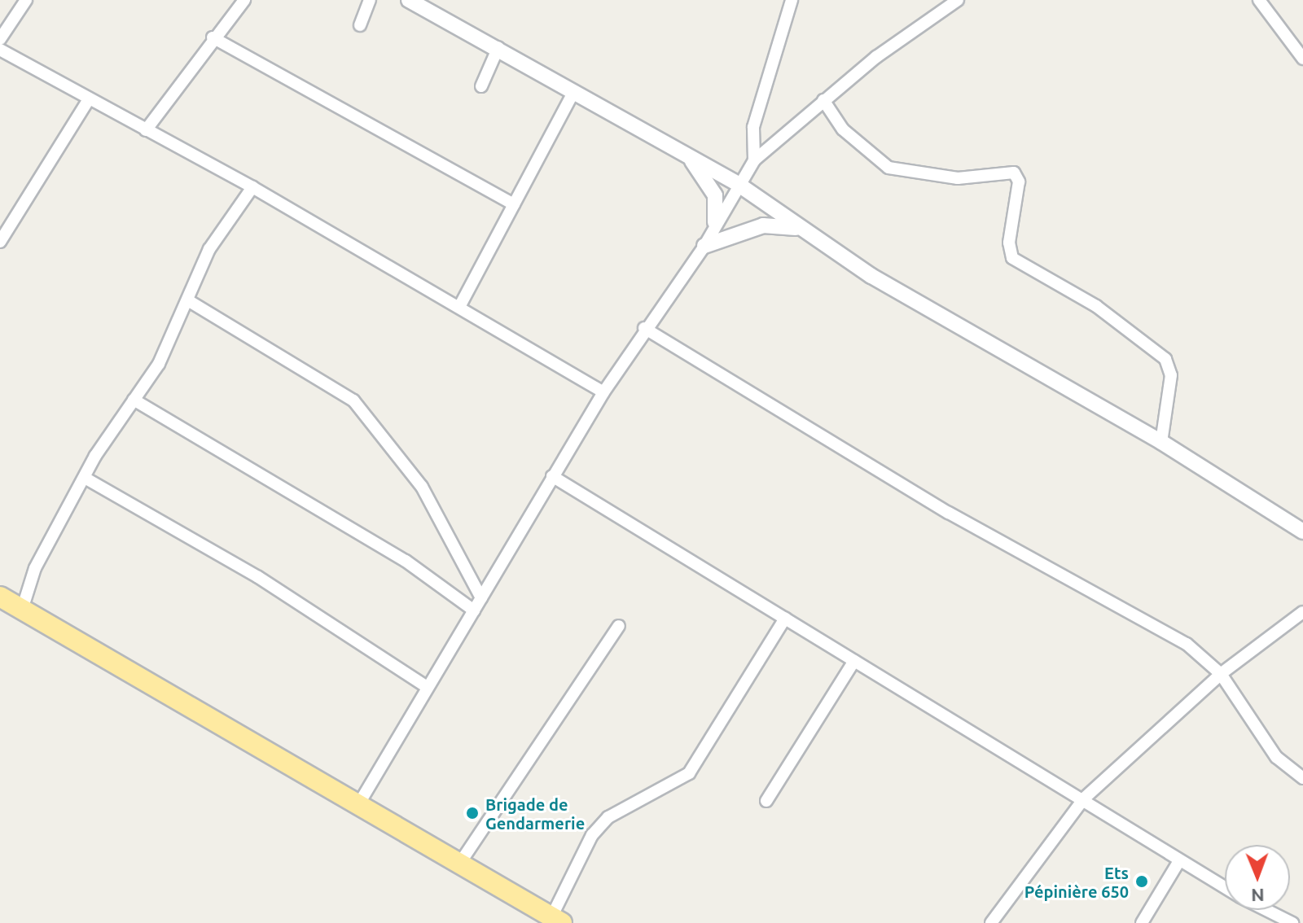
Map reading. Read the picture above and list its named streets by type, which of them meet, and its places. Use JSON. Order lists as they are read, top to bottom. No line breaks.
{"places":["Brigade de Gendarmerie","Ets Pépinière 650"],"north":"bottom"}
